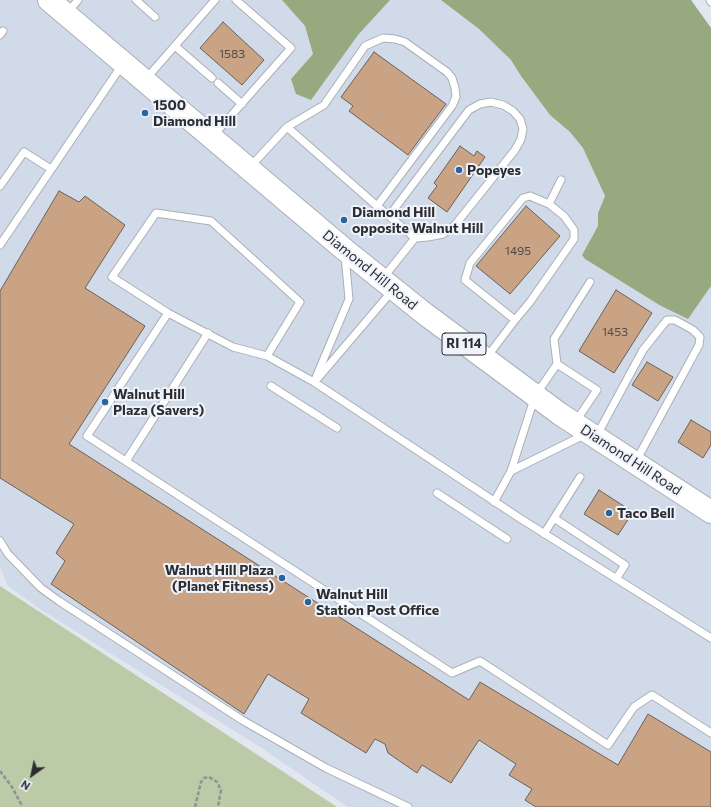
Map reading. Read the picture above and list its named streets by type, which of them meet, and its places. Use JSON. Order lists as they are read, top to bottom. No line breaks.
{"streets":{"main road":["Diamond Hill Road","RI 114"]},"places":["1500 Diamond Hill","Popeyes","Diamond Hill opposite Walnut Hill","Walnut Hill Plaza (Savers)","Taco Bell","Walnut Hill Plaza (Planet Fitness)","Walnut Hill Station Post Office"],"house_numbers":["1583","1495","1453"],"north":"bottom left"}
